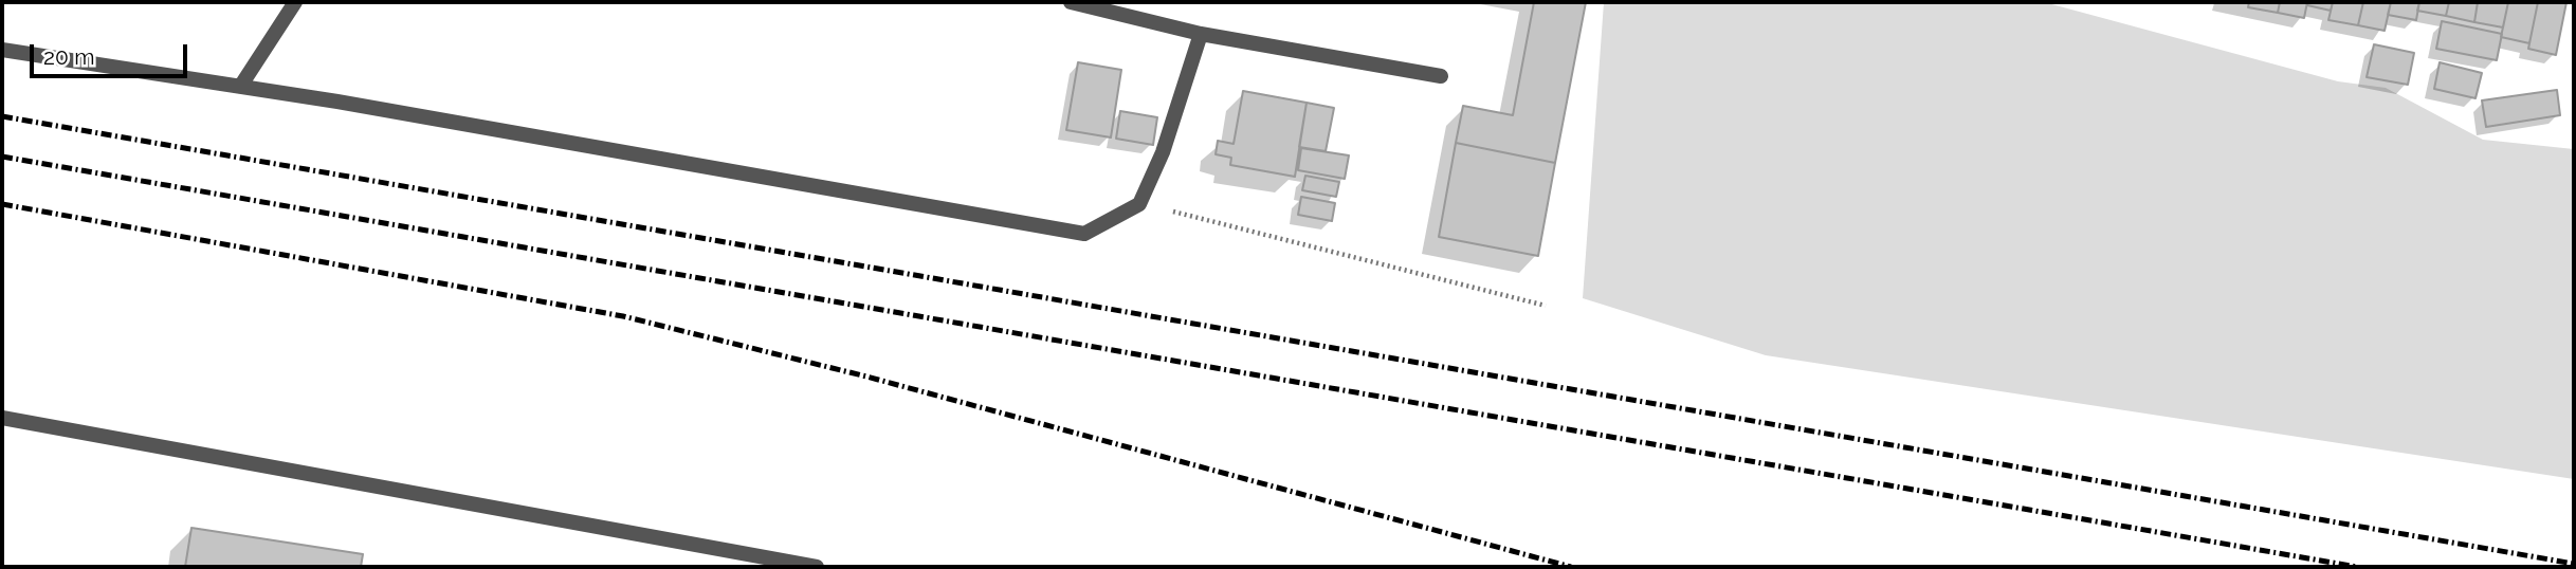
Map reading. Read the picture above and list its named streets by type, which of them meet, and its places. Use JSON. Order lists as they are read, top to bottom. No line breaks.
{"scale_bar":"20 m"}
